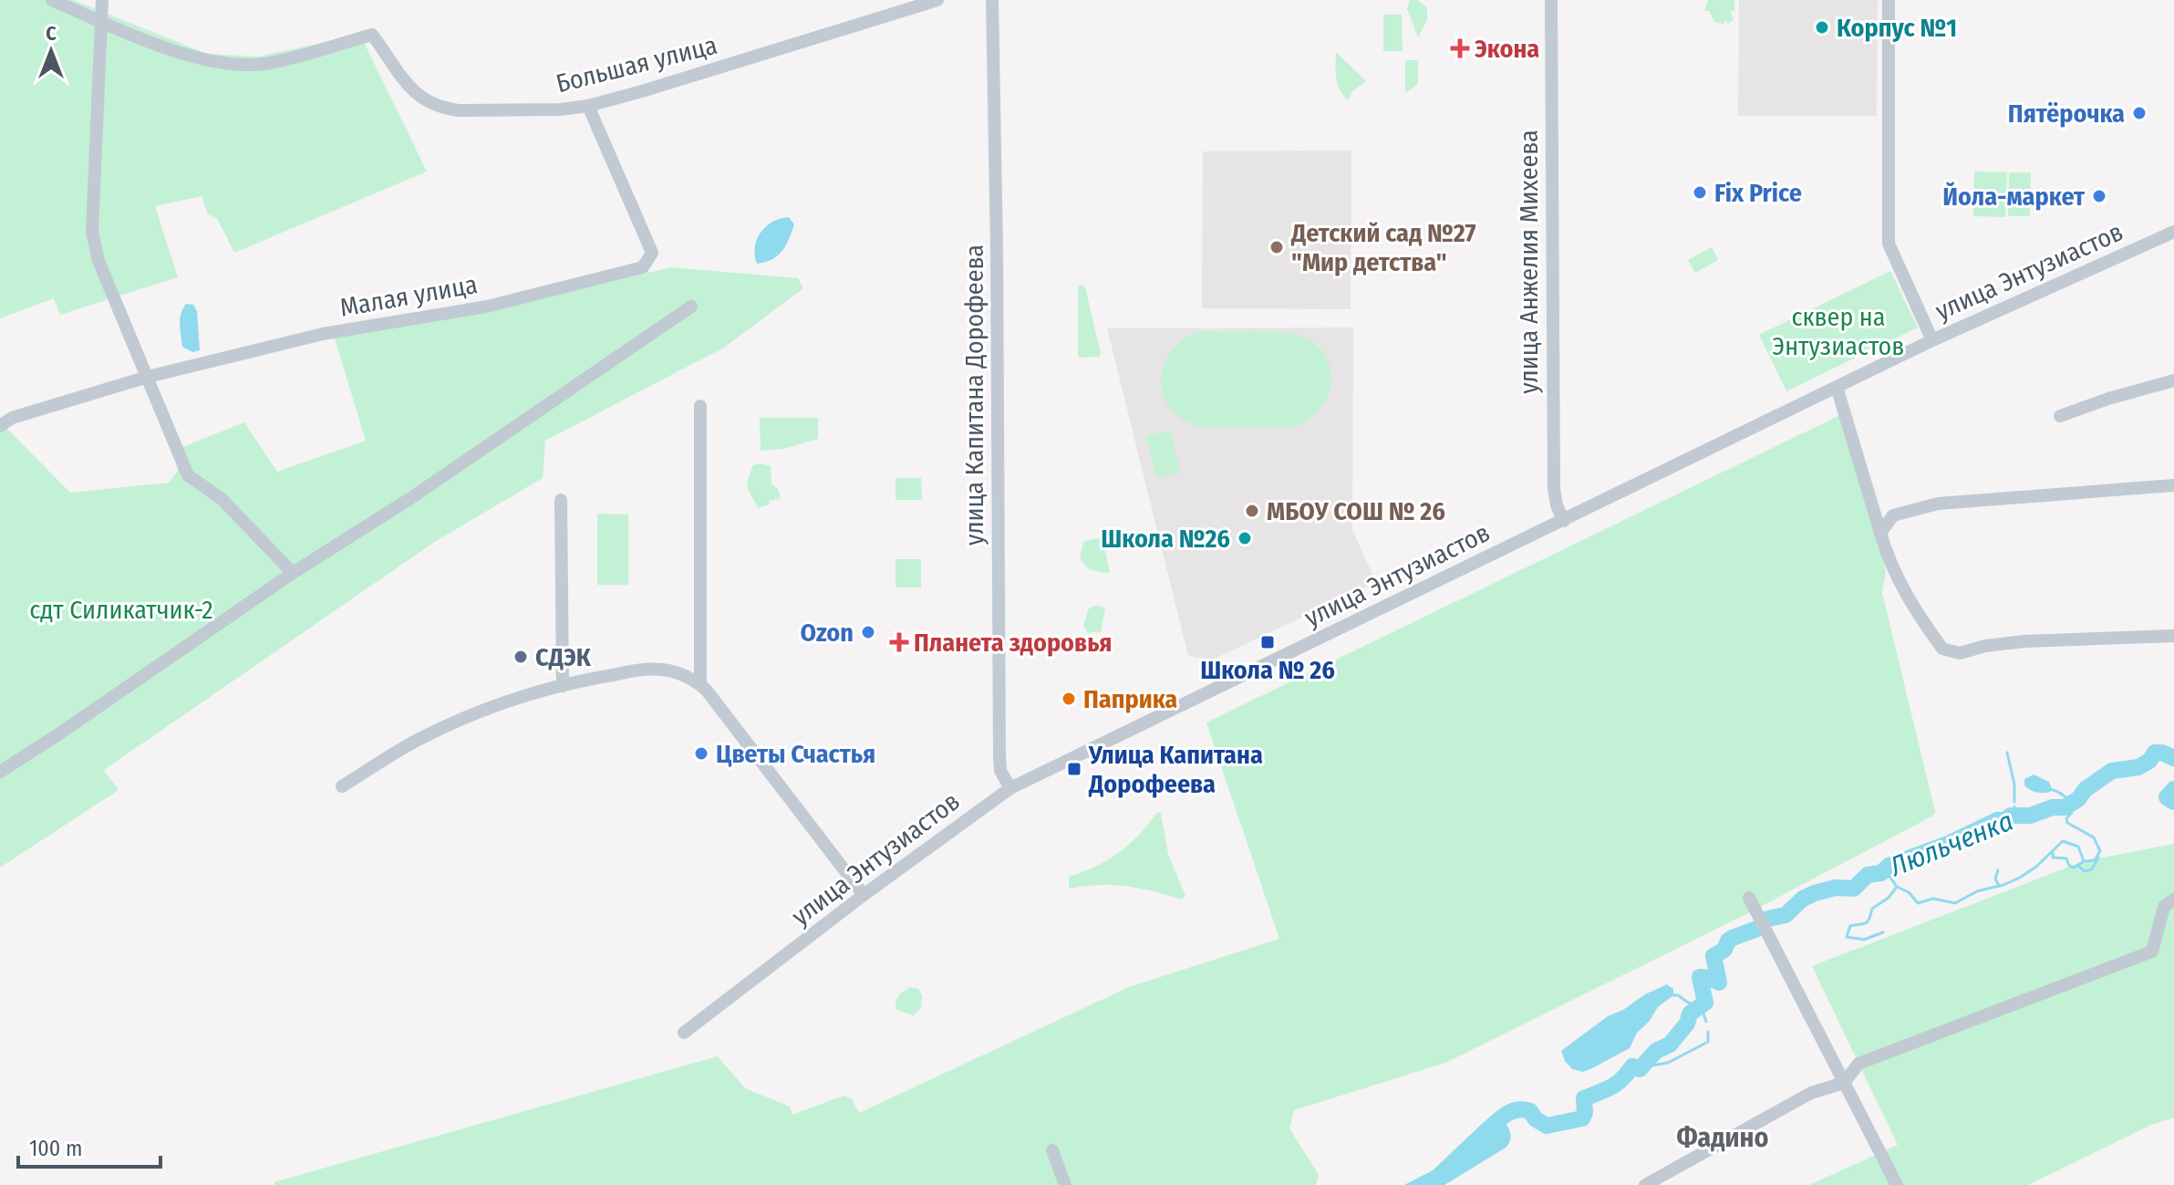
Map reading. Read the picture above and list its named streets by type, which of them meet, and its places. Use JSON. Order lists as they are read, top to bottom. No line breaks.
{"streets":{"street":["Большая улица","улица Анжелия Михеева","улица Энтузиастов","Малая улица","улица Капитана Дорофеева"]},"crossings":[["Большая улица","Малая улица"],["улица Анжелия Михеева","улица Энтузиастов"],["улица Энтузиастов","улица Капитана Дорофеева"]],"districts":["Фадино"],"water":["Люльченка"],"parks":["сквер на Энтузиастов","сдт Силикатчик-2"],"places":{"other":["Корпус №1","Пятёрочка","Fix Price","Йола-маркет","Детский сад №27 \"Мир детства\"","МБОУ СОШ № 26","Школа №26","Ozon","СДЭК","Паприка","Цветы Счастья"],"health":["Экона","Планета здоровья"],"transit":["Школа № 26","Улица Капитана Дорофеева"]},"scale_bar":"100 m","north":"top"}
